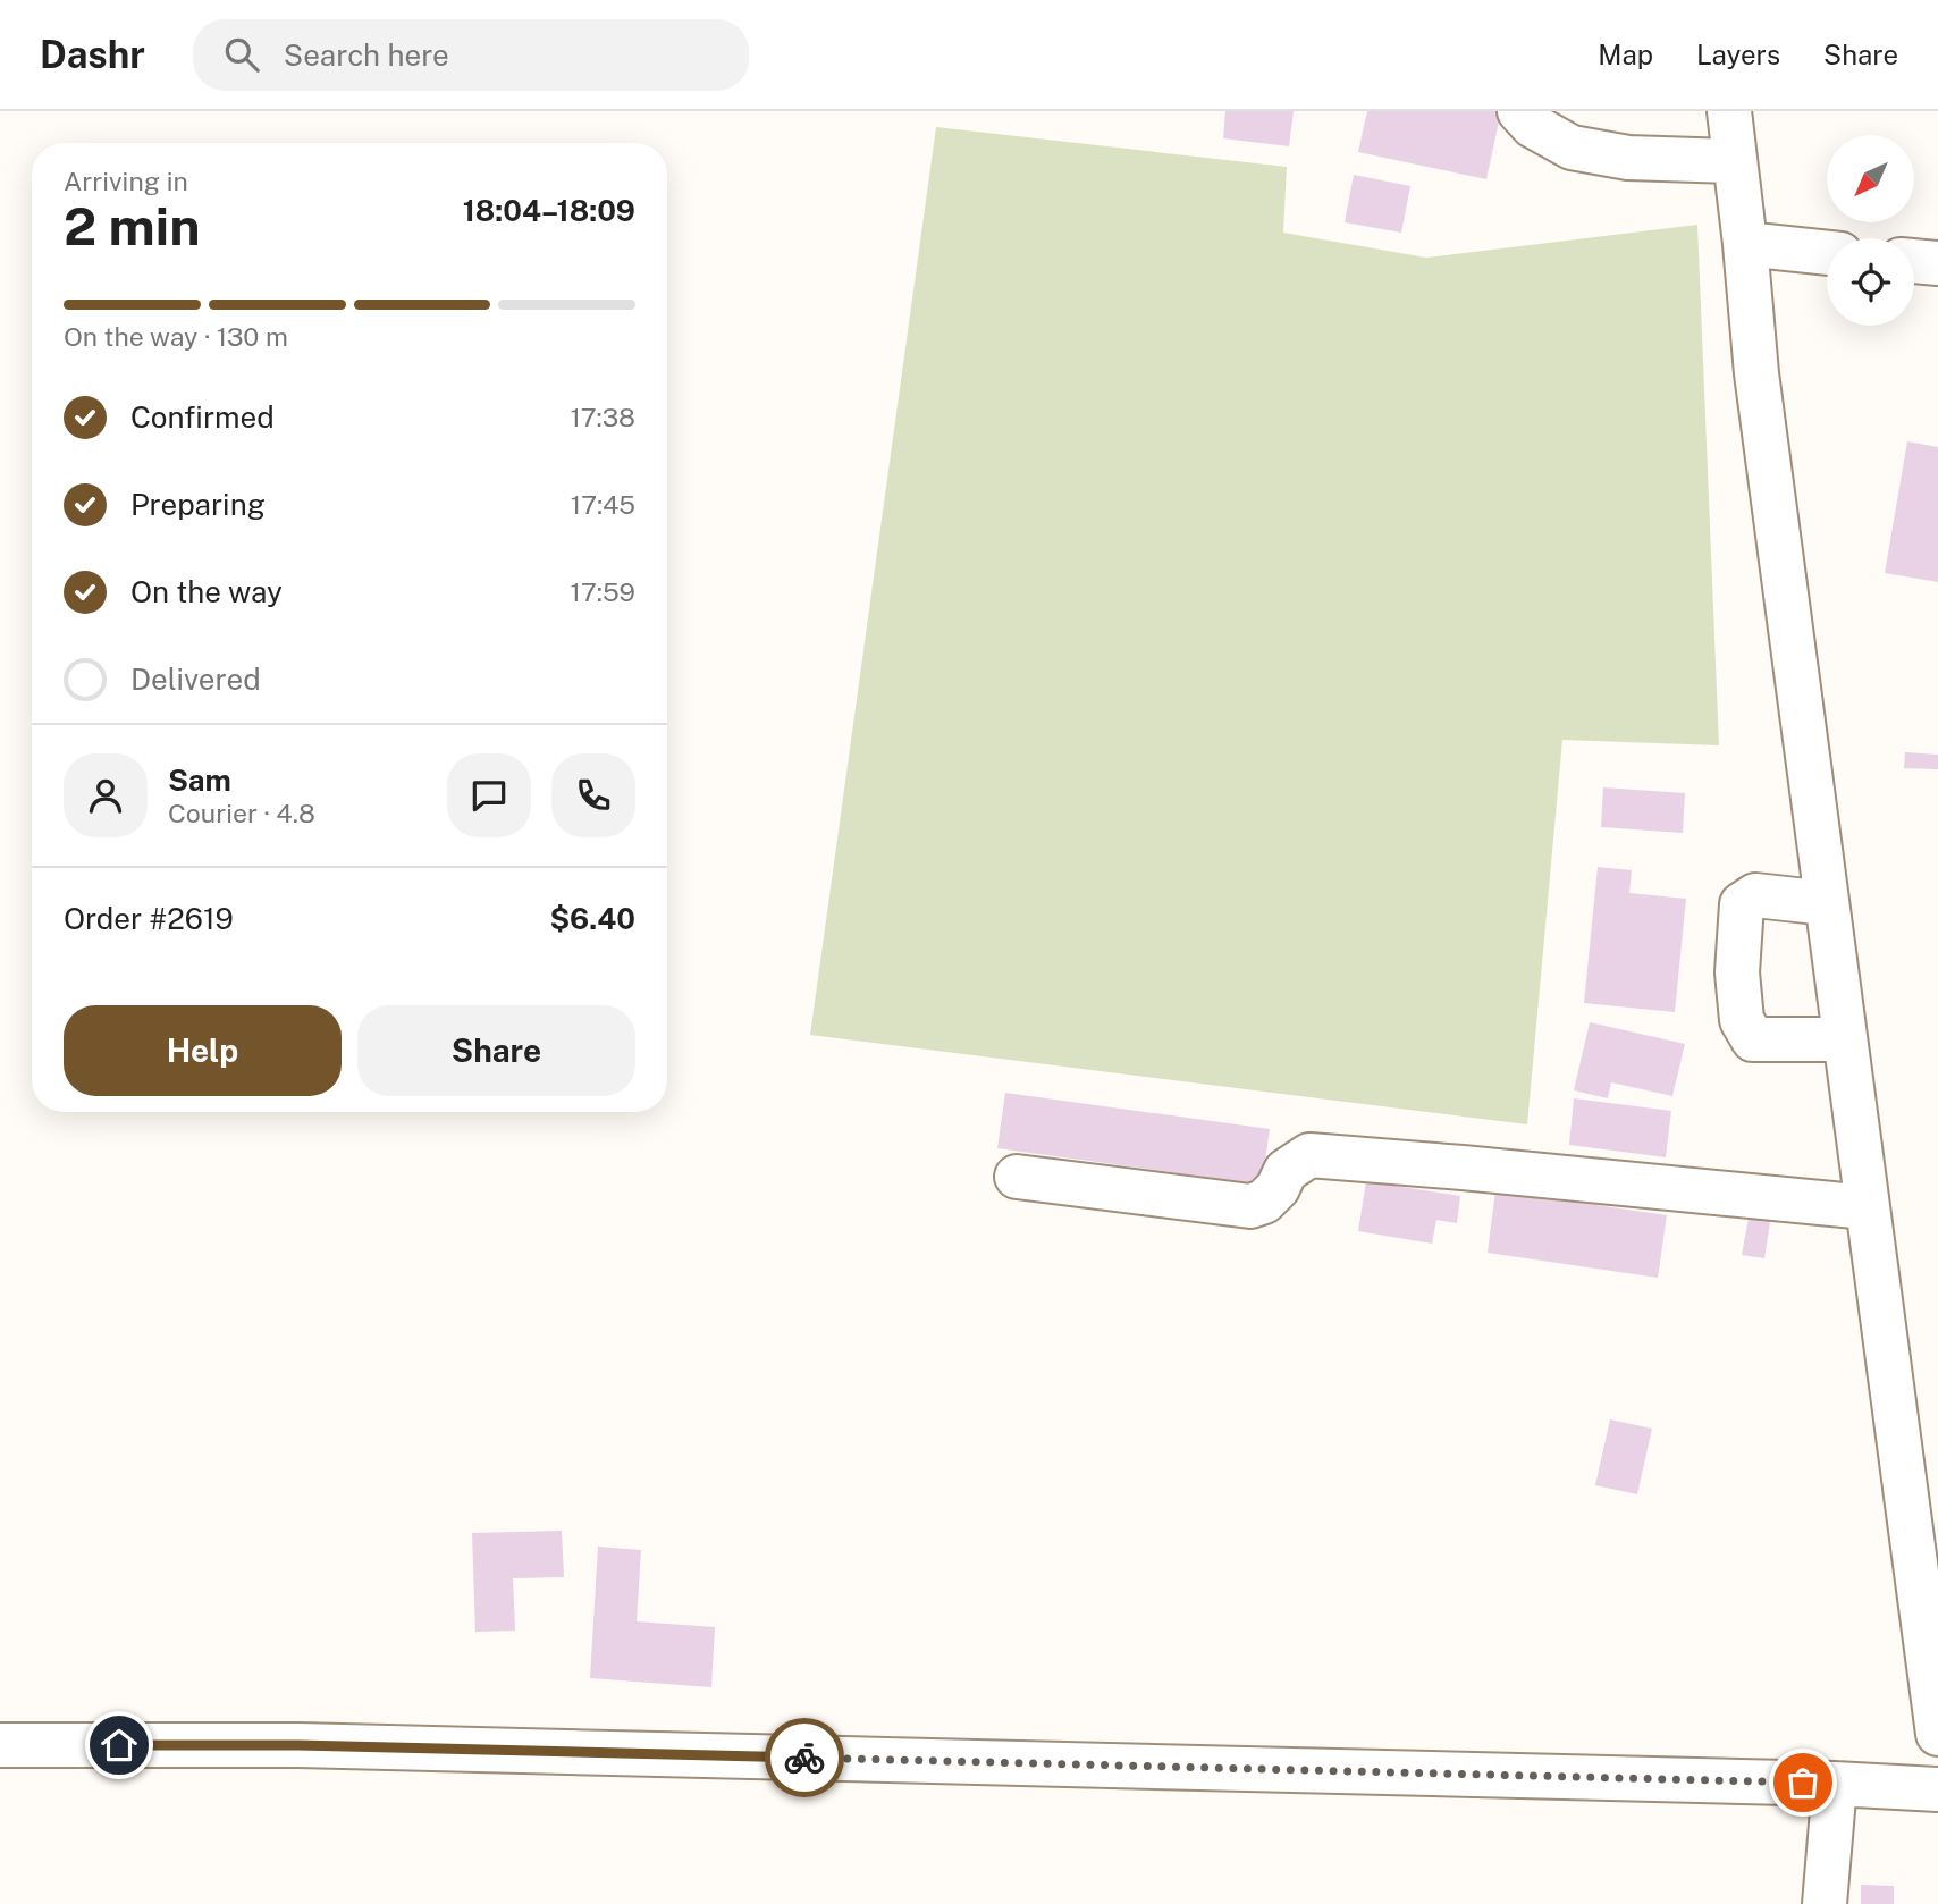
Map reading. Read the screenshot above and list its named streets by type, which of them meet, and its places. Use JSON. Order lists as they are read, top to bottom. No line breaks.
{"north":"bottom left","page":{"header":"Dashr","search":"Search here","nav":["Map","Layers","Share"],"heading":["2 min","Arriving in","18:04–18:09"],"panel":["Sam","Courier · 4.8","Order #2619","$6.40"],"bar":"On the way · 130 m","list":[["Confirmed","17:38"],["Preparing","17:45"],["On the way","17:59"],"Delivered"],"buttons":["Help","Share"]}}
